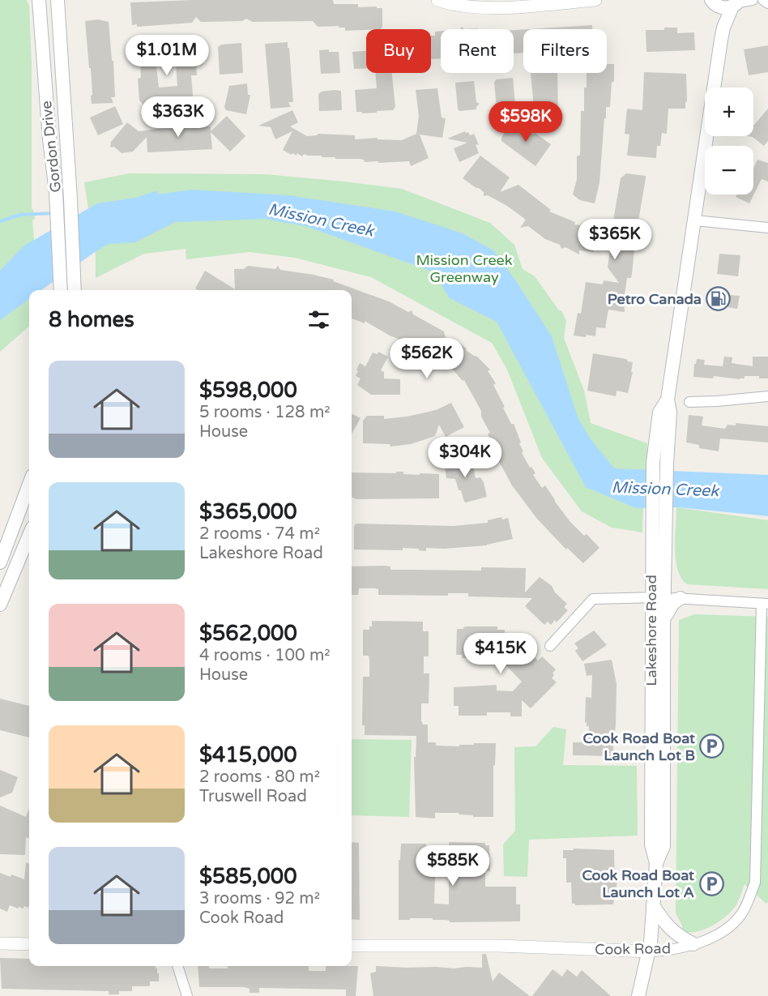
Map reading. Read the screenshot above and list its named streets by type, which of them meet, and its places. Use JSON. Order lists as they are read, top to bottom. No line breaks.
{"streets":{"main road":["Gordon Drive","Lakeshore Road"],"street":["Cook Road"]},"crossings":[["Lakeshore Road","Cook Road"]],"water":["Mission Creek"],"parks":["Mission Creek Greenway"],"places":{"fuel station":["Petro Canada"],"parking":["Cook Road Boat Launch Lot B","Cook Road Boat Launch Lot A"]},"page":{"chip":["Buy","Rent","Filters"],"price":["$1.01M","$363K","$598K","$365K","$562K","$304K","$415K","$585K"],"map_buttons":["+","−"],"heading":"8 homes","list":[{"name":"$598,000","note":"5 rooms · 128 m² · House"},{"name":"$365,000","note":"2 rooms · 74 m² · Lakeshore Road"},{"name":"$562,000","note":"4 rooms · 100 m² · House"},{"name":"$415,000","note":"2 rooms · 80 m² · Truswell Road"},{"name":"$585,000","note":"3 rooms · 92 m² · Cook Road"}]}}
